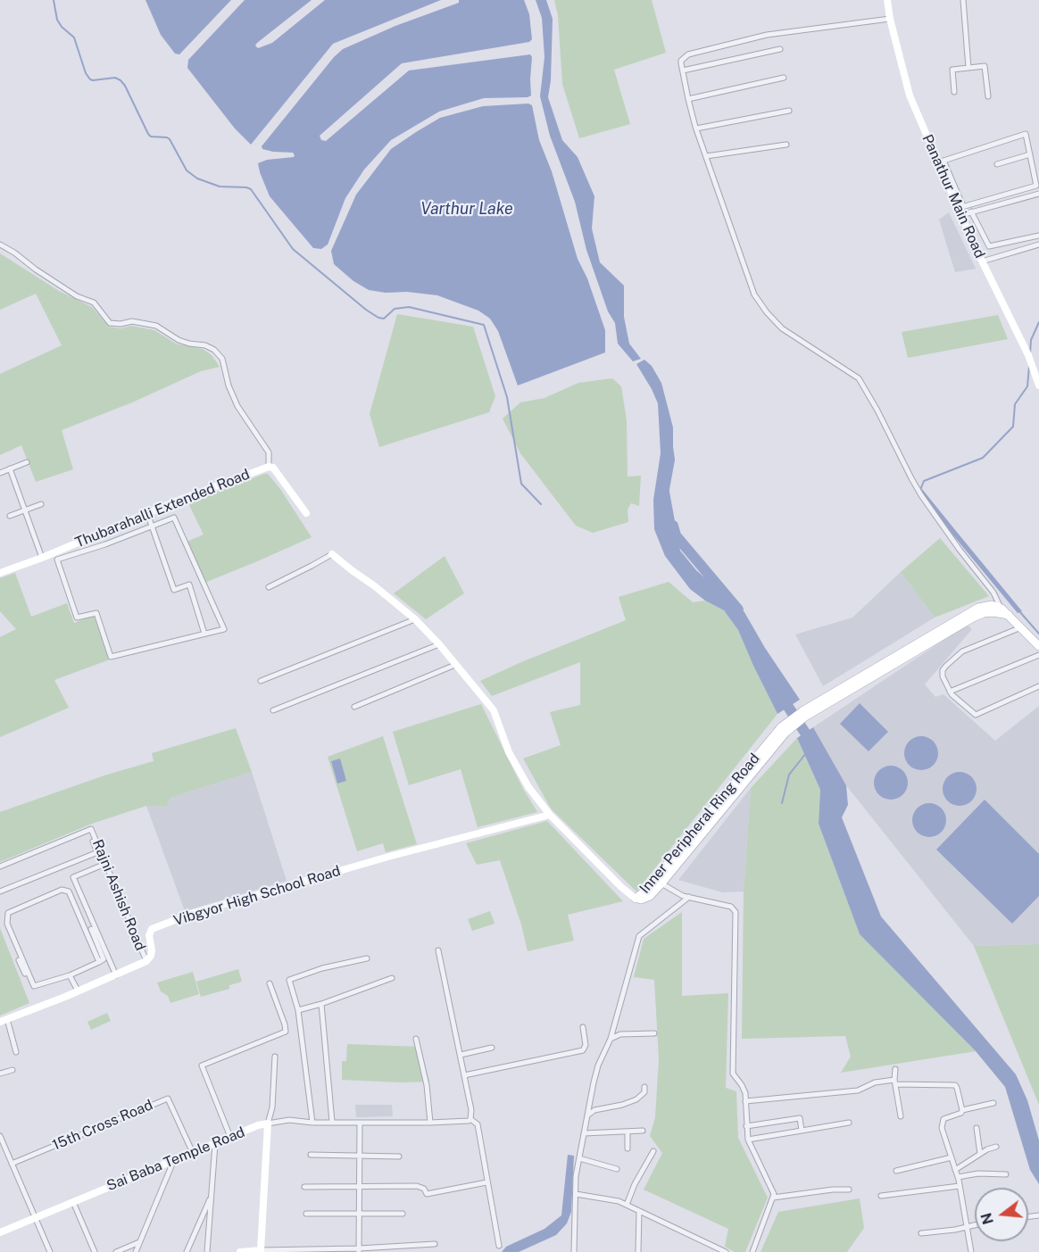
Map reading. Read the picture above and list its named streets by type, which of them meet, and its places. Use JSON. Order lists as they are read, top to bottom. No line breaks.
{"streets":{"main road":["Inner Peripheral Ring Road"],"street":["Panathur Main Road","Thubarahalli Extended Road","Rajni Ashish Road","Vibgyor High School Road","15th Cross Road","Sai Baba Temple Road"]},"crossings":[["Rajni Ashish Road","Vibgyor High School Road"],["15th Cross Road","Sai Baba Temple Road"]],"water":["Varthur Lake"],"north":"left"}
